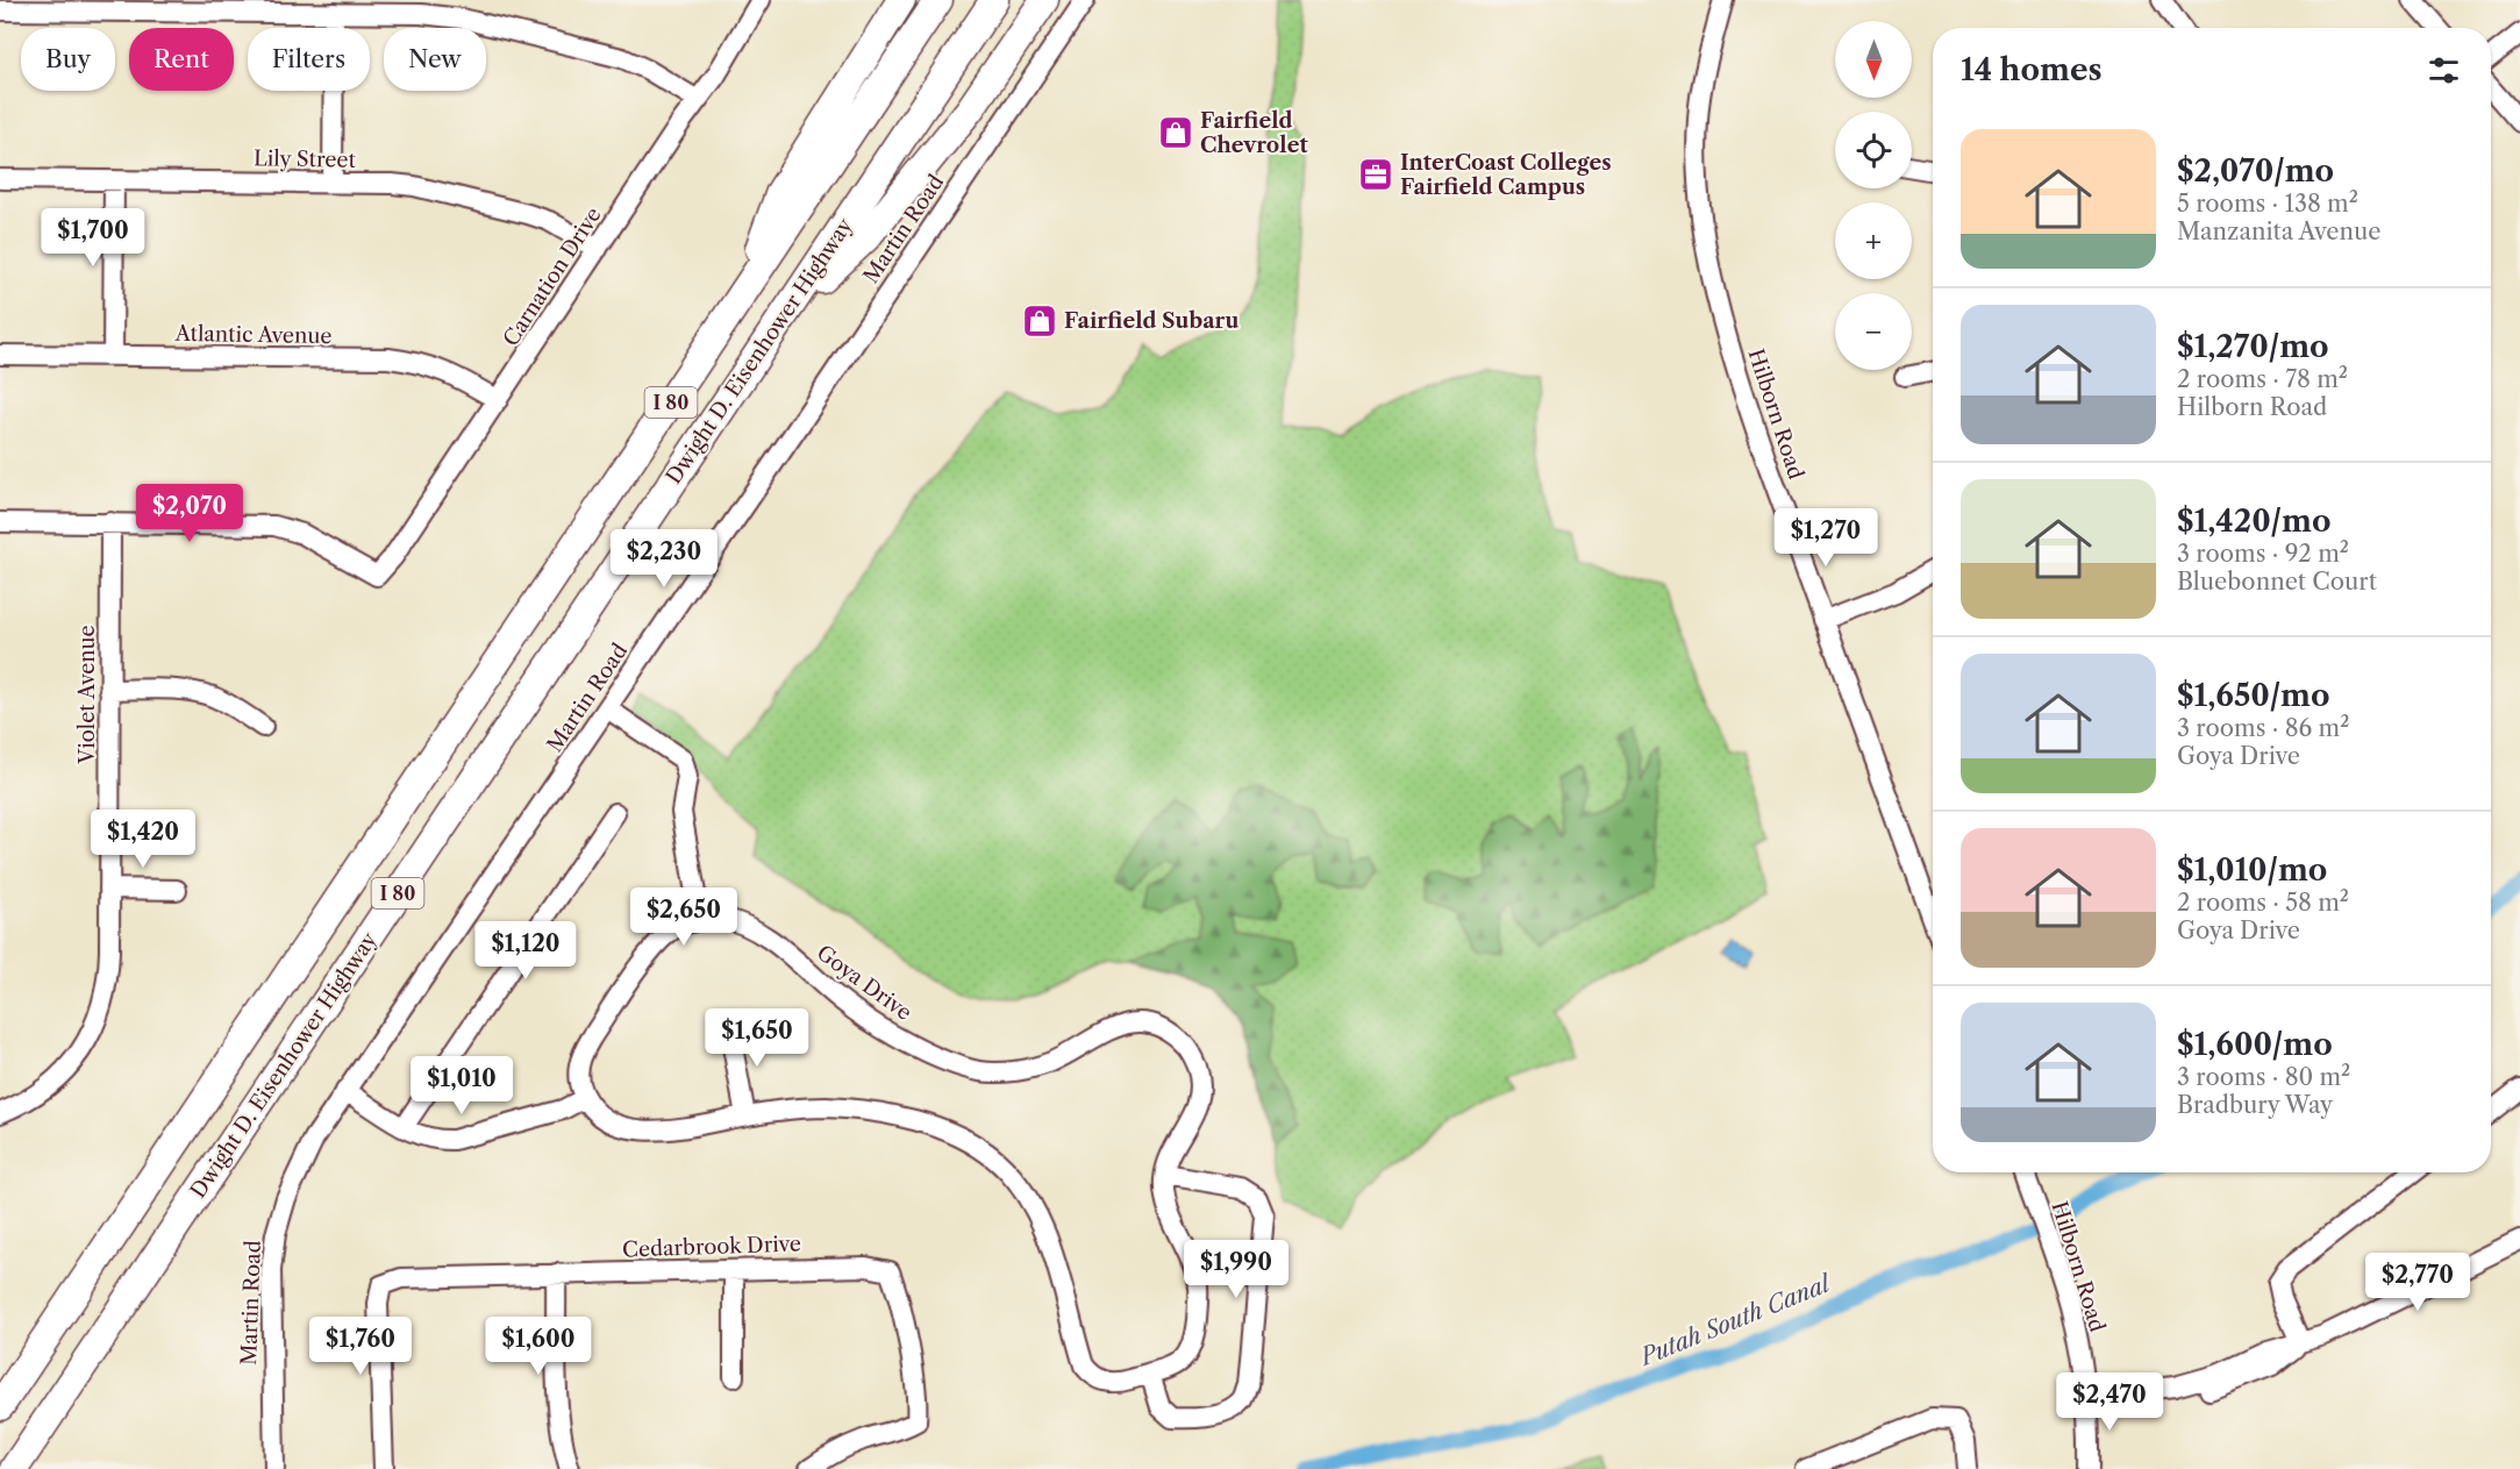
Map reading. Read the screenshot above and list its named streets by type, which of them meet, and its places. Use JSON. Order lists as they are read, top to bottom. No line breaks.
{"streets":{"highway":["Dwight D. Eisenhower Highway","I 80"],"street":["Lily Street","Martin Road","Carnation Drive","Atlantic Avenue","Hilborn Road","Violet Avenue","Goya Drive","Cedarbrook Drive"]},"crossings":[["Lily Street","Carnation Drive"],["Carnation Drive","Atlantic Avenue"],["Carnation Drive","Violet Avenue"]],"water":["Putah South Canal"],"places":{"shop":["Fairfield Chevrolet","Fairfield Subaru"],"office":["InterCoast Colleges Fairfield Campus"]},"north":"bottom","page":{"map_buttons":["+","−"],"chip":["Buy","Rent","Filters","New"],"heading":"14 homes","list":[{"name":"$2,070/mo","note":"5 rooms · 138 m² · Manzanita Avenue"},{"name":"$1,270/mo","note":"2 rooms · 78 m² · Hilborn Road"},{"name":"$1,420/mo","note":"3 rooms · 92 m² · Bluebonnet Court"},{"name":"$1,650/mo","note":"3 rooms · 86 m² · Goya Drive"},{"name":"$1,010/mo","note":"2 rooms · 58 m² · Goya Drive"},{"name":"$1,600/mo","note":"3 rooms · 80 m² · Bradbury Way"}],"price":["$1,700","$2,070","$1,270","$2,230","$1,420","$2,650","$1,120","$1,650","$1,010","$1,990","$2,770","$1,760","$1,600","$2,470"]}}
